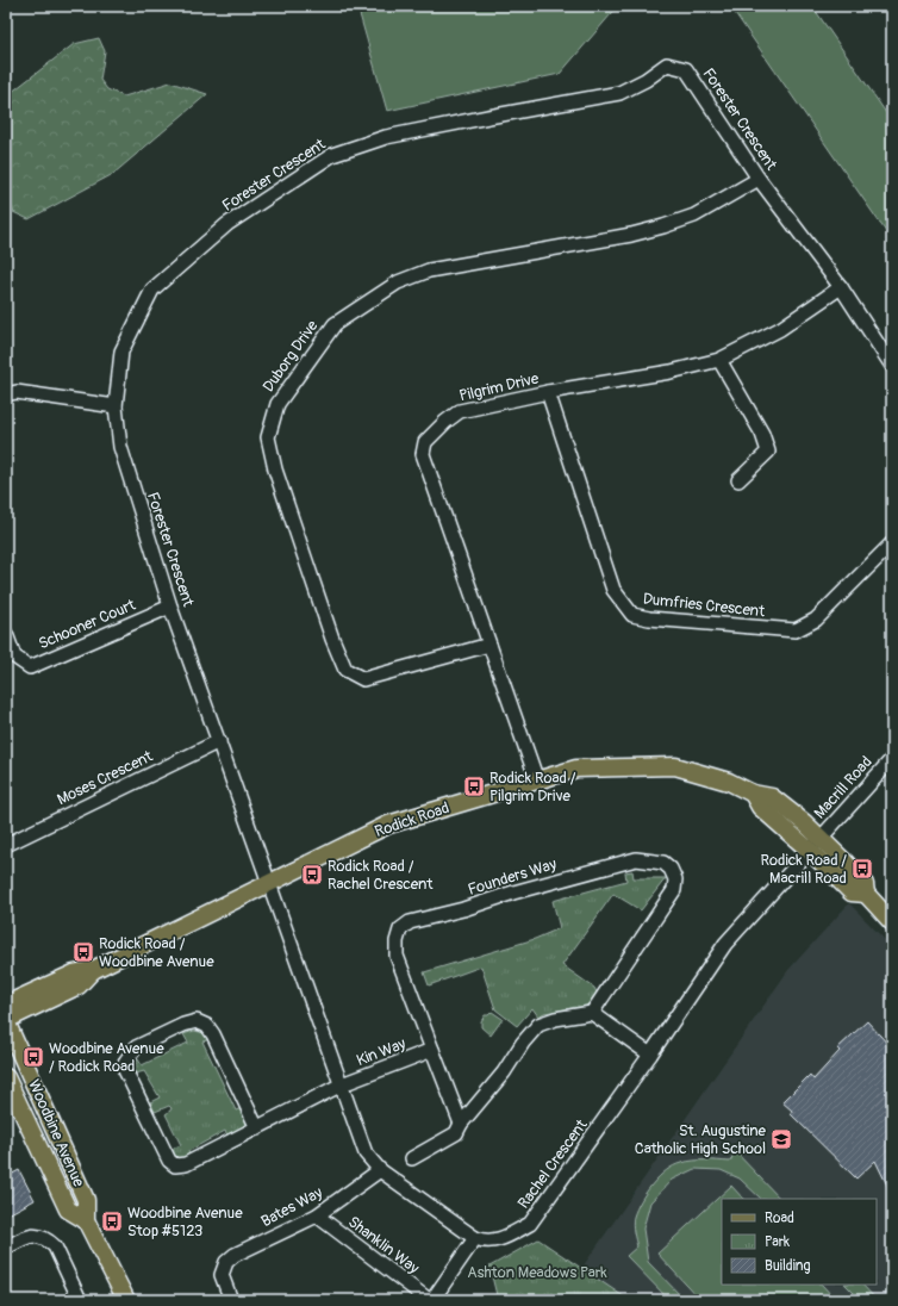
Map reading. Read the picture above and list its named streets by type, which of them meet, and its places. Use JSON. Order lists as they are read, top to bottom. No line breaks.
{"streets":{"main road":["Rodick Road","Woodbine Avenue"],"street":["Forester Crescent","Duborg Drive","Pilgrim Drive","Dumfries Crescent","Schooner Court","Moses Crescent","Macrill Road","Founders Way","Kin Way","Rachel Crescent","Bates Way","Shanklin Way"]},"crossings":[["Forester Crescent","Duborg Drive"],["Forester Crescent","Pilgrim Drive"],["Forester Crescent","Schooner Court"],["Forester Crescent","Moses Crescent"],["Forester Crescent","Rodick Road"],["Forester Crescent","Rachel Crescent"],["Duborg Drive","Pilgrim Drive"],["Pilgrim Drive","Dumfries Crescent"],["Pilgrim Drive","Rodick Road"],["Macrill Road","Rodick Road"],["Macrill Road","Rachel Crescent"],["Rodick Road","Woodbine Avenue"],["Rodick Road","Rachel Crescent"],["Founders Way","Kin Way"],["Kin Way","Rachel Crescent"],["Rachel Crescent","Bates Way"],["Bates Way","Shanklin Way"]],"parks":["Ashton Meadows Park"],"places":{"bus stop":["Rodick Road / Pilgrim Drive","Rodick Road / Macrill Road","Rodick Road / Rachel Crescent","Rodick Road / Woodbine Avenue","Woodbine Avenue / Rodick Road","Woodbine Avenue Stop #5123"],"school or university":["St. Augustine Catholic High School"]},"legend":["Road","Park","Building"]}
